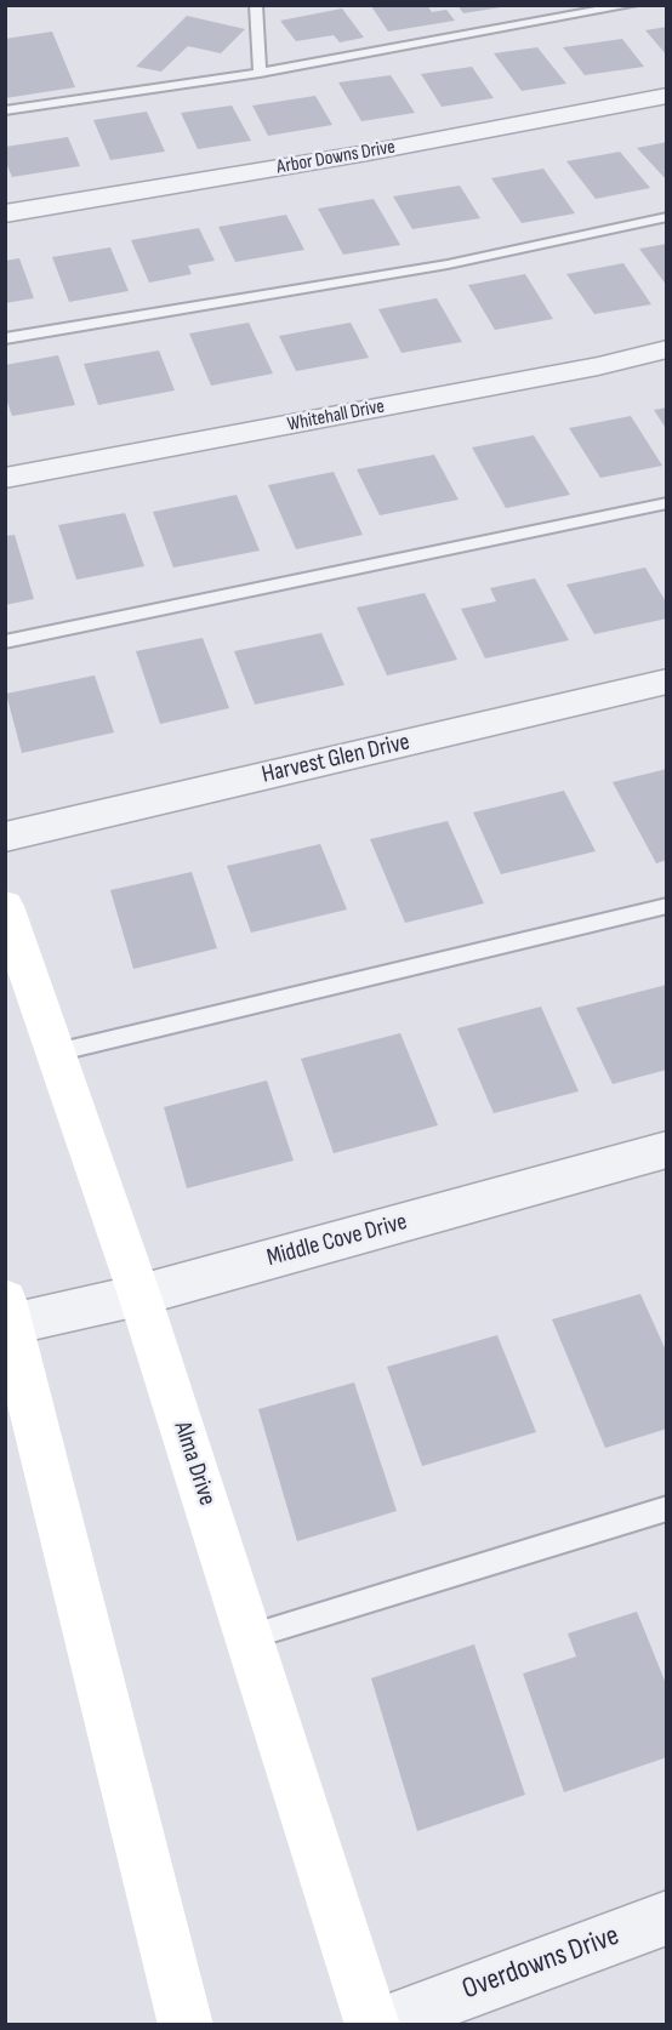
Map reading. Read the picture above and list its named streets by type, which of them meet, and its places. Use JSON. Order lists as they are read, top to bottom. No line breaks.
{"streets":{"main road":["Alma Drive"],"street":["Arbor Downs Drive","Whitehall Drive","Harvest Glen Drive","Middle Cove Drive","Overdowns Drive"]},"crossings":[["Middle Cove Drive","Alma Drive"],["Alma Drive","Overdowns Drive"]]}
